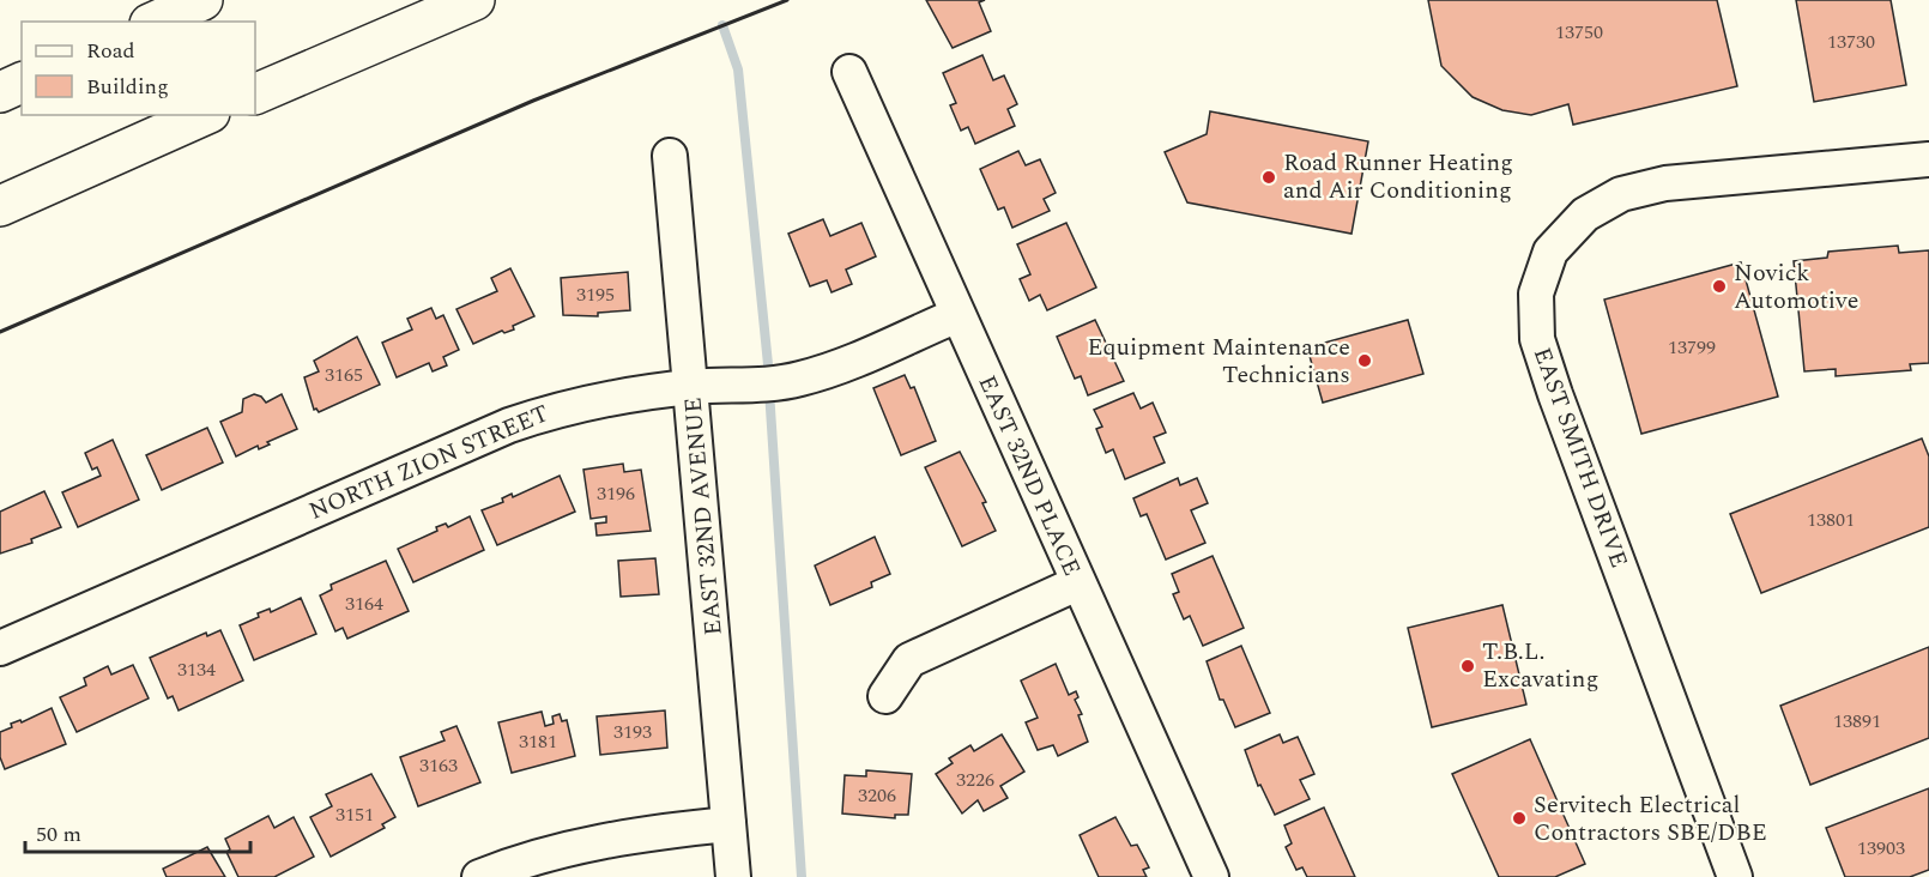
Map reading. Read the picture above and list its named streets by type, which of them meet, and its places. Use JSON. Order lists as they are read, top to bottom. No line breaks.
{"streets":{"street":["EAST SMITH DRIVE","NORTH ZION STREET","EAST 32ND PLACE","EAST 32ND AVENUE"]},"crossings":[["NORTH ZION STREET","EAST 32ND PLACE"],["NORTH ZION STREET","EAST 32ND AVENUE"]],"places":["Road Runner Heating and Air Conditioning","Novick Automotive","Equipment Maintenance Technicians","T.B.L. Excavating","Servitech Electrical Contractors SBE/DBE"],"house_numbers":["13750","13730","3195","13799","3165","3196","13801","3164","3134","13891","3193","3181","3163","3226","3206","3151","13903"],"legend":["Road","Building"],"scale_bar":"50 m"}
